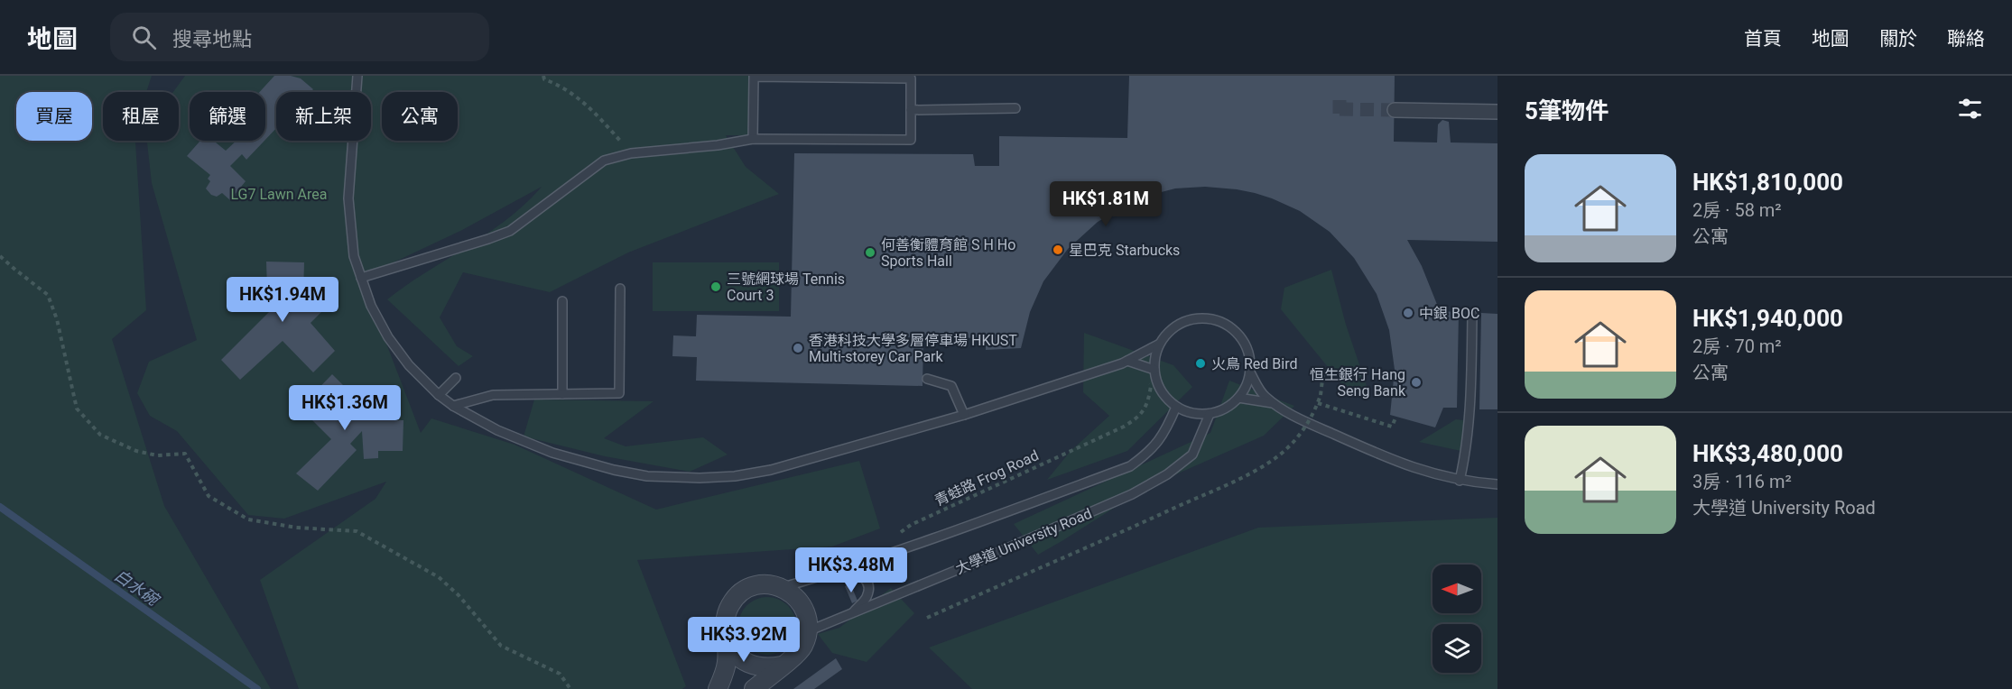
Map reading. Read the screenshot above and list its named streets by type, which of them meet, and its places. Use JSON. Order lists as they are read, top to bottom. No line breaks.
{"streets":{"street":["大學道 University Road"],"path":["青蛙路 Frog Road"]},"water":["白水碗"],"parks":["LG7 Lawn Area"],"places":["星巴克 Starbucks","何善衡體育館 S H Ho Sports Hall","三號網球場 Tennis Court 3","中銀 BOC","香港科技大學多層停車場 HKUST Multi-storey Car Park","火鳥 Red Bird","恒生銀行 Hang Seng Bank"],"north":"left","page":{"header":"地圖","search":"搜尋地點","nav":["首頁","地圖","關於","聯絡"],"heading":"5筆物件","chip":["買屋","租屋","篩選","新上架","公寓"],"list":[{"name":"HK$1,810,000","note":"2房 · 58 m² · 公寓"},{"name":"HK$1,940,000","note":"2房 · 70 m² · 公寓"},{"name":"HK$3,480,000","note":"3房 · 116 m² · 大學道 University Road"}],"price":["HK$1.81M","HK$1.94M","HK$1.36M","HK$3.48M","HK$3.92M"]}}
